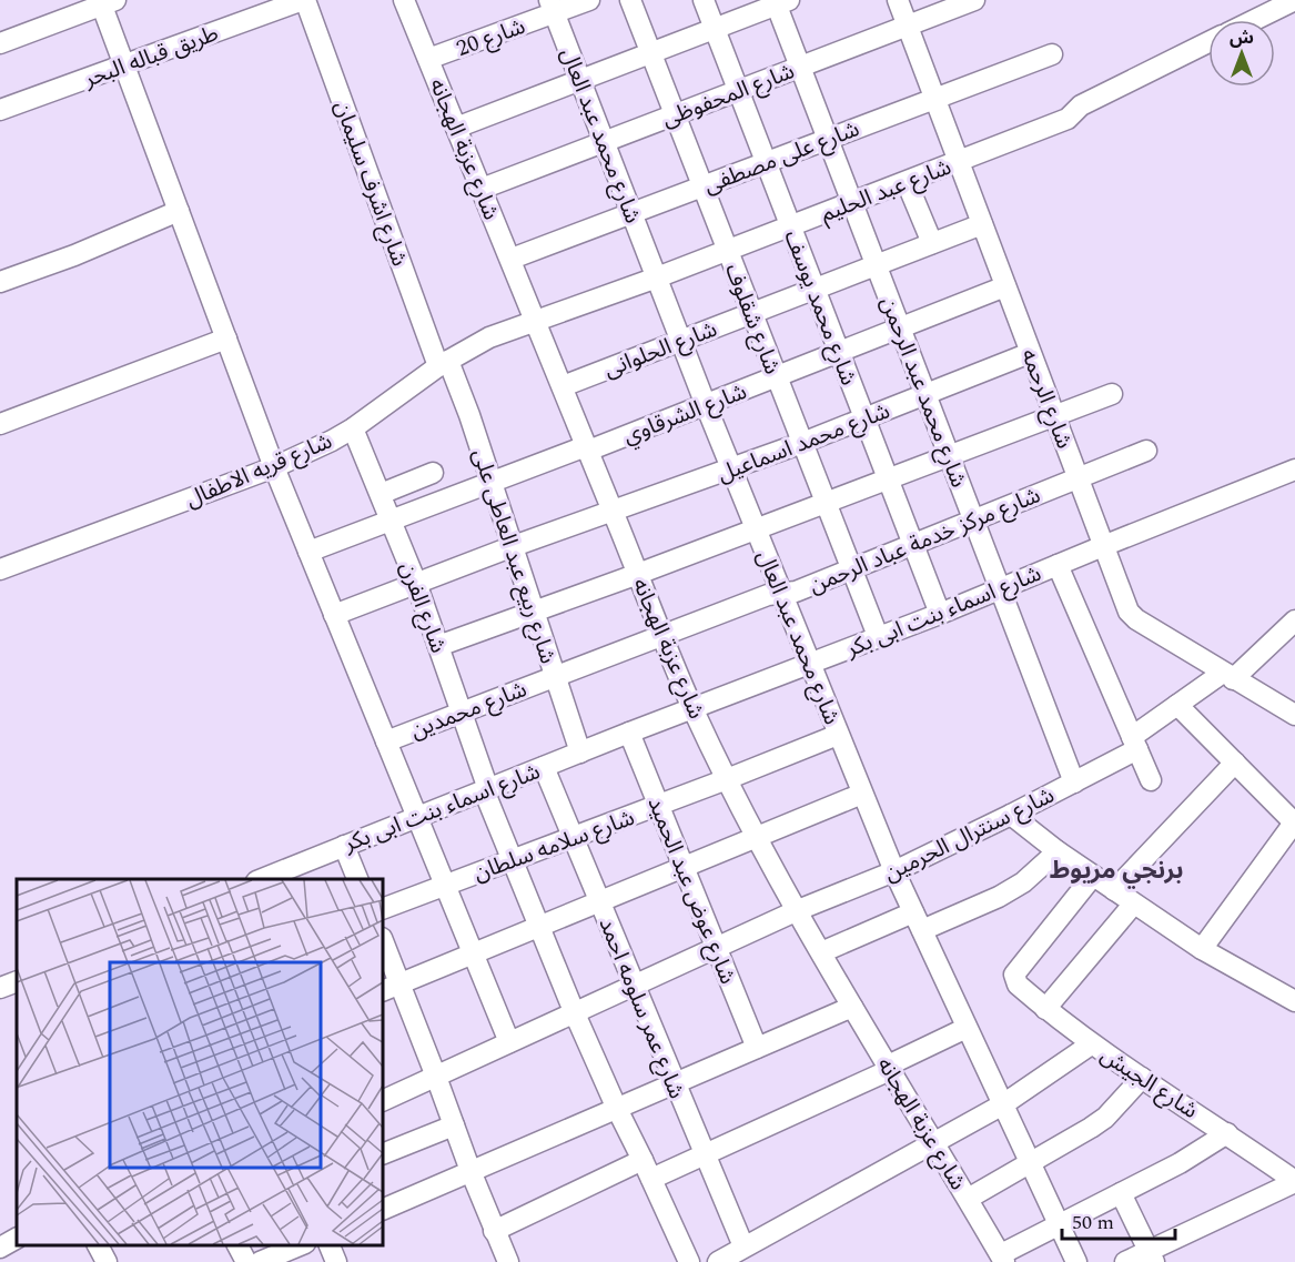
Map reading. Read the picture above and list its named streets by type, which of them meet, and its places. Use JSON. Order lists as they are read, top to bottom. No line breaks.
{"streets":{"street":["شارع 20","طريق قباله البحر","شارع المحفوظى","شارع محمد عبد العال","شارع عزبة الهجانه","شارع على مصطفى","شارع اشرف سليمان","شارع عبد الحليم","شارع محمد يوسف","شارع شقلوف","شارع الحلوانى","شارع محمد عبد الرحمن","شارع الرحمه","شارع الشرقاوي","شارع محمد اسماعيل","شارع قريه الاطفال","شارع مركز خدمة عباد الرحمن","شارع ربيع عبد العاطى على","شارع الفرن","شارع اسماء بنت ابى بكر","شارع محمدين","شارع سنترال الحرمين","شارع سلامه سلطان","شارع عوض عبد الحميد","شارع عمر سلومه احمد","شارع الجيش"]},"crossings":[["شارع 20","شارع محمد عبد العال"],["شارع 20","شارع عزبة الهجانه"],["طريق قباله البحر","شارع اشرف سليمان"],["شارع المحفوظى","شارع محمد عبد العال"],["شارع المحفوظى","شارع عزبة الهجانه"],["شارع المحفوظى","شارع محمد يوسف"],["شارع المحفوظى","شارع شقلوف"],["شارع المحفوظى","شارع محمد عبد الرحمن"],["شارع المحفوظى","شارع الرحمه"],["شارع محمد عبد العال","شارع على مصطفى"],["شارع محمد عبد العال","شارع عبد الحليم"],["شارع محمد عبد العال","شارع الحلوانى"],["شارع محمد عبد العال","شارع الشرقاوي"],["شارع محمد عبد العال","شارع محمد اسماعيل"],["شارع محمد عبد العال","شارع مركز خدمة عباد الرحمن"],["شارع محمد عبد العال","شارع اسماء بنت ابى بكر"],["شارع محمد عبد العال","شارع سنترال الحرمين"],["شارع محمد عبد العال","شارع سلامه سلطان"],["شارع عزبة الهجانه","شارع على مصطفى"],["شارع عزبة الهجانه","شارع عبد الحليم"],["شارع عزبة الهجانه","شارع الحلوانى"],["شارع عزبة الهجانه","شارع الشرقاوي"],["شارع عزبة الهجانه","شارع محمد اسماعيل"],["شارع عزبة الهجانه","شارع قريه الاطفال"],["شارع عزبة الهجانه","شارع مركز خدمة عباد الرحمن"],["شارع عزبة الهجانه","شارع اسماء بنت ابى بكر"],["شارع عزبة الهجانه","شارع محمدين"],["شارع عزبة الهجانه","شارع سنترال الحرمين"],["شارع عزبة الهجانه","شارع سلامه سلطان"],["شارع على مصطفى","شارع محمد يوسف"],["شارع على مصطفى","شارع شقلوف"],["شارع على مصطفى","شارع محمد عبد الرحمن"],["شارع على مصطفى","شارع الرحمه"],["شارع اشرف سليمان","شارع قريه الاطفال"],["شارع اشرف سليمان","شارع ربيع عبد العاطى على"],["شارع عبد الحليم","شارع محمد يوسف"],["شارع عبد الحليم","شارع شقلوف"],["شارع عبد الحليم","شارع محمد عبد الرحمن"],["شارع عبد الحليم","شارع الرحمه"],["شارع عبد الحليم","شارع قريه الاطفال"],["شارع محمد يوسف","شارع الحلوانى"],["شارع محمد يوسف","شارع الشرقاوي"],["شارع محمد يوسف","شارع محمد اسماعيل"],["شارع محمد يوسف","شارع مركز خدمة عباد الرحمن"],["شارع محمد يوسف","شارع اسماء بنت ابى بكر"],["شارع شقلوف","شارع الحلوانى"],["شارع شقلوف","شارع الشرقاوي"],["شارع شقلوف","شارع محمد اسماعيل"],["شارع شقلوف","شارع مركز خدمة عباد الرحمن"],["شارع شقلوف","شارع اسماء بنت ابى بكر"],["شارع الحلوانى","شارع محمد عبد الرحمن"],["شارع الحلوانى","شارع الرحمه"],["شارع محمد عبد الرحمن","شارع الشرقاوي"],["شارع محمد عبد الرحمن","شارع محمد اسماعيل"],["شارع محمد عبد الرحمن","شارع مركز خدمة عباد الرحمن"],["شارع محمد عبد الرحمن","شارع اسماء بنت ابى بكر"],["شارع محمد عبد الرحمن","شارع سنترال الحرمين"],["شارع الرحمه","شارع الشرقاوي"],["شارع الرحمه","شارع محمد اسماعيل"],["شارع الرحمه","شارع مركز خدمة عباد الرحمن"],["شارع الرحمه","شارع اسماء بنت ابى بكر"],["شارع الرحمه","شارع سنترال الحرمين"],["شارع الشرقاوي","شارع ربيع عبد العاطى على"],["شارع الشرقاوي","شارع الفرن"],["شارع محمد اسماعيل","شارع ربيع عبد العاطى على"],["شارع محمد اسماعيل","شارع الفرن"],["شارع قريه الاطفال","شارع ربيع عبد العاطى على"],["شارع قريه الاطفال","شارع الفرن"],["شارع مركز خدمة عباد الرحمن","شارع محمدين"],["شارع ربيع عبد العاطى على","شارع اسماء بنت ابى بكر"],["شارع ربيع عبد العاطى على","شارع محمدين"],["شارع الفرن","شارع اسماء بنت ابى بكر"],["شارع الفرن","شارع محمدين"],["شارع الفرن","شارع سنترال الحرمين"],["شارع الفرن","شارع سلامه سلطان"],["شارع اسماء بنت ابى بكر","شارع عوض عبد الحميد"],["شارع اسماء بنت ابى بكر","شارع عمر سلومه احمد"],["شارع سنترال الحرمين","شارع عوض عبد الحميد"],["شارع سنترال الحرمين","شارع عمر سلومه احمد"],["شارع سلامه سلطان","شارع عوض عبد الحميد"],["شارع سلامه سلطان","شارع عمر سلومه احمد"]],"districts":["برنجي مريوط"],"scale_bar":"50 m","north":"top"}
